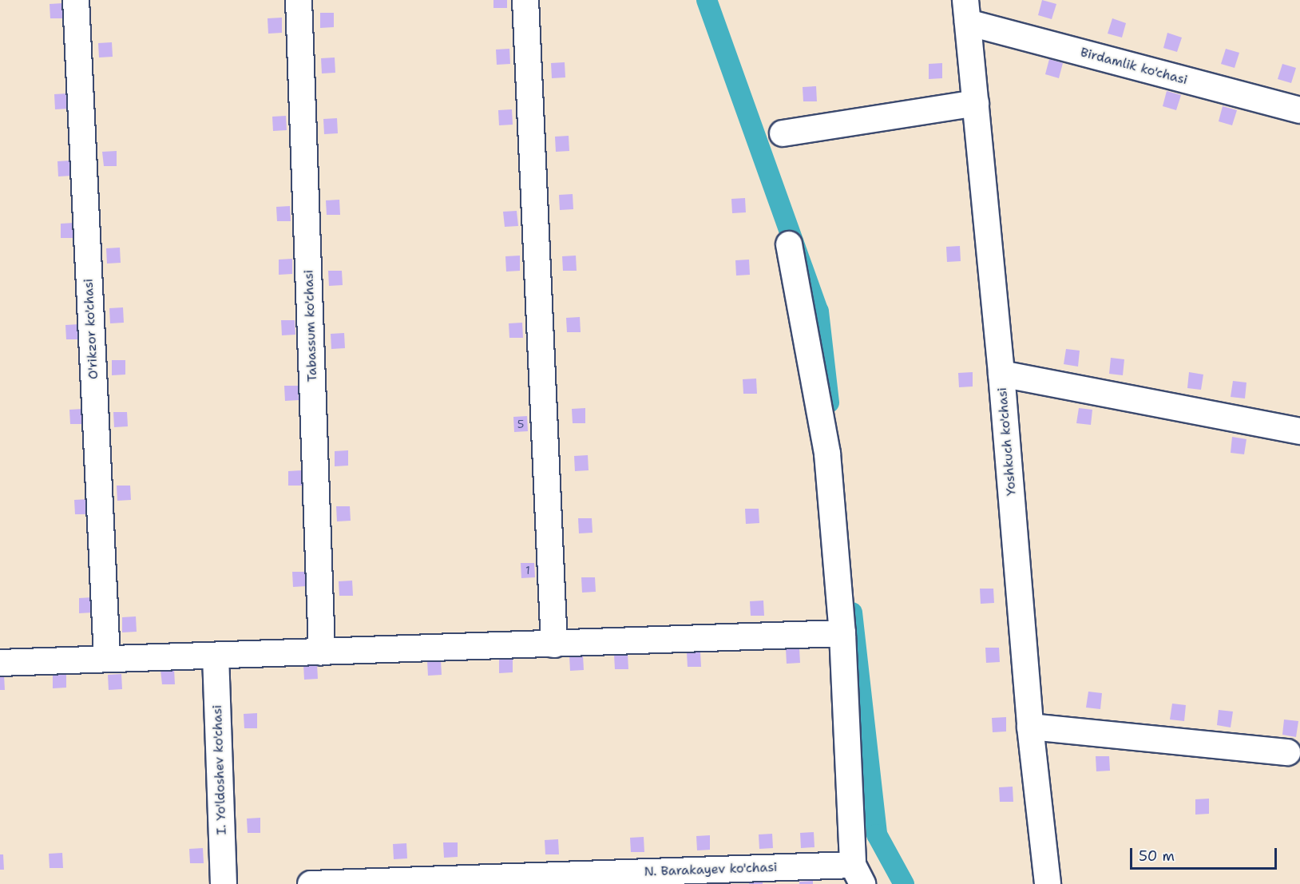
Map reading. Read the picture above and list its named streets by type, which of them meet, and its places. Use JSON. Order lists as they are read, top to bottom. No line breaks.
{"streets":{"street":["Birdamlik ko'chasi","Tabassum ko'chasi","O'rikzor ko'chasi","Yoshkuch ko'chasi","I. Yo'ldoshev ko'chasi","N. Barakayev ko'chasi"]},"crossings":[["Birdamlik ko'chasi","Yoshkuch ko'chasi"]],"house_numbers":["5","1"],"scale_bar":"50 m"}
